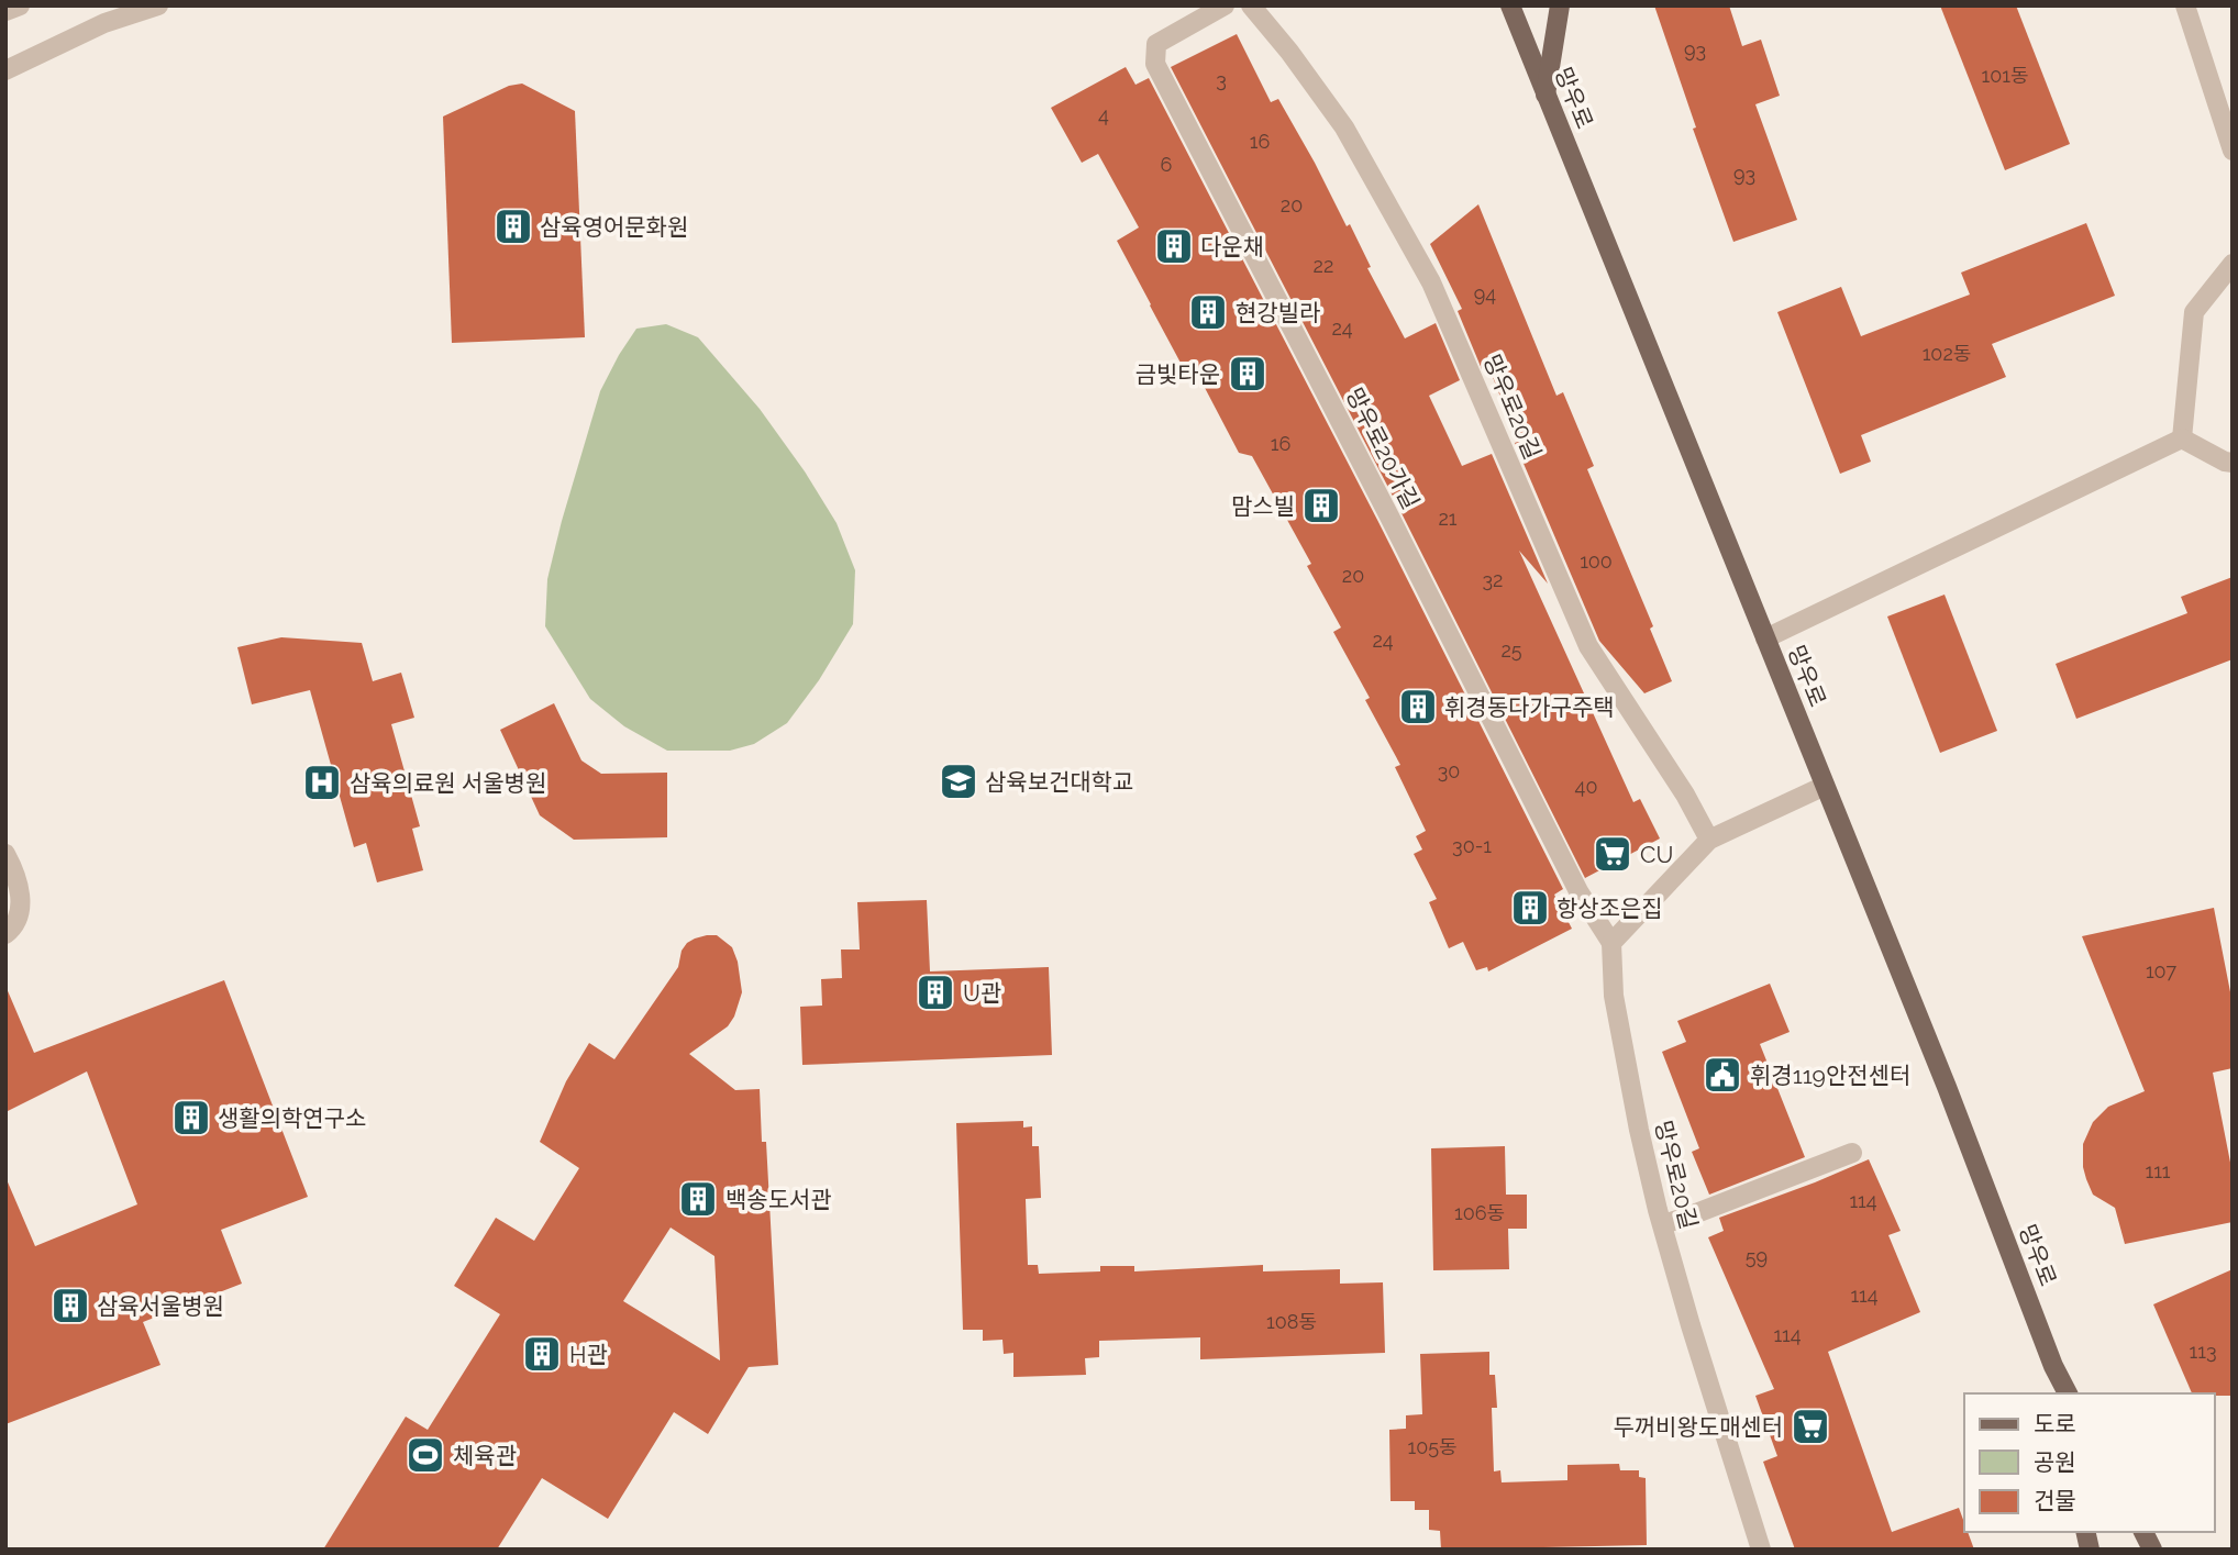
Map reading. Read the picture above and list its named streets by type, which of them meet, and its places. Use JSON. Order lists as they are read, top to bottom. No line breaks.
{"streets":{"main road":["망우로"],"street":["망우로20길","망우로20가길"]},"crossings":[["망우로20길","망우로20가길"]],"places":{"building":["삼육영어문화원","다운채","현강빌라","금빛타운","맘스빌","휘경동다가구주택","항상조은집","U관","생활의학연구소","백송도서관","삼육서울병원","H관"],"school or university":["삼육보건대학교"],"hospital":["삼육의료원 서울병원"],"supermarket":["CU","두꺼비왕도매센터"],"public building":["휘경119안전센터"],"sports":["체육관"]},"house_numbers":["93","101동","3","4","16","6","93","20","22","94","24","102동","16","21","100","20","32","24","25","30","40","30-1","107","111","114","106동","59","114","108동","114","113","105동"],"legend":["도로","공원","건물"]}
